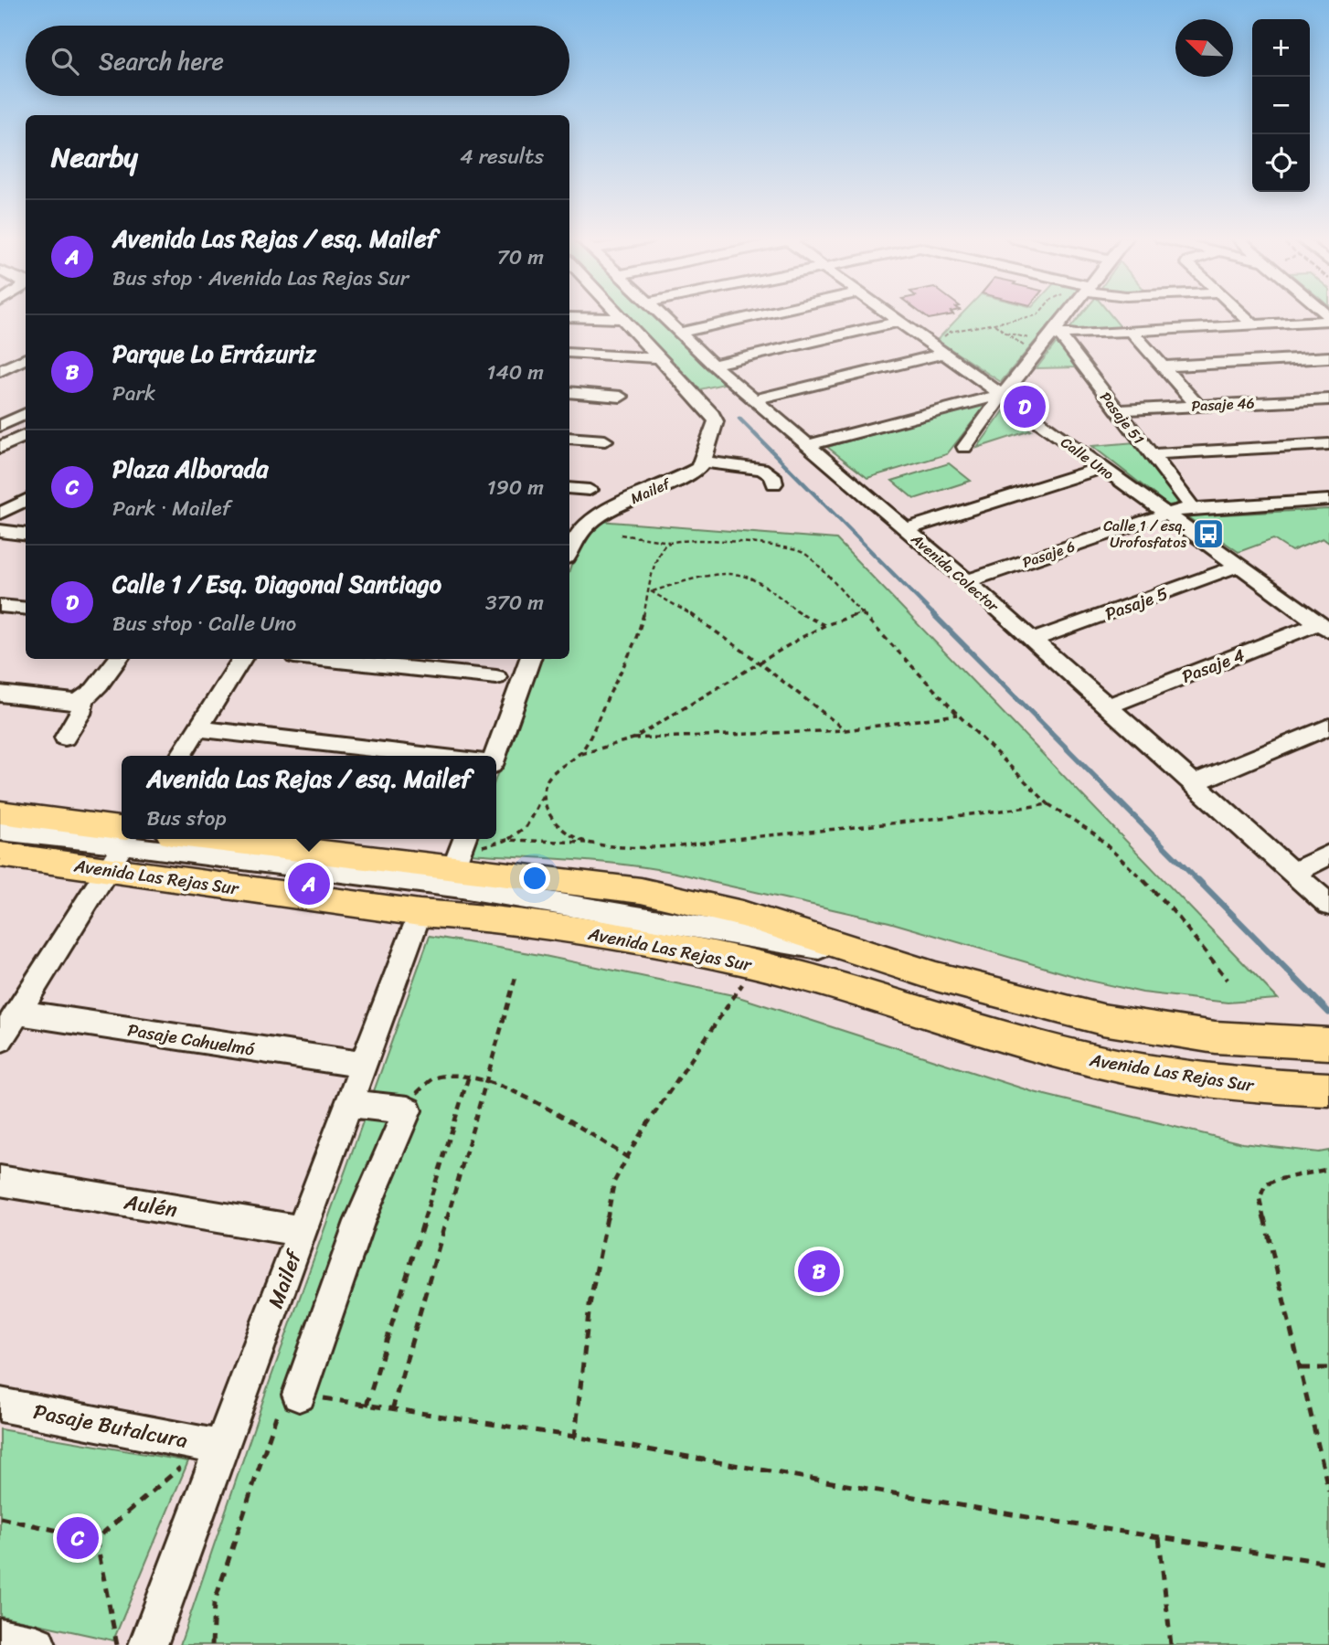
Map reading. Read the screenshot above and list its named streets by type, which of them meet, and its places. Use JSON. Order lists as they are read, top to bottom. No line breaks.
{"streets":{"main road":["Avenida Las Rejas Sur"],"street":["Pasaje 46","Pasaje 51","Calle Uno","Mailef","Pasaje 6","Avenida Colector","Pasaje 5","Pasaje 4","Pasaje Cahuelmó","Aulén","Pasaje Butalcura"]},"crossings":[["Pasaje 46","Pasaje 51"],["Calle Uno","Pasaje 6"],["Calle Uno","Pasaje 5"],["Calle Uno","Pasaje 4"],["Mailef","Avenida Las Rejas Sur"],["Mailef","Pasaje Cahuelmó"],["Mailef","Aulén"],["Mailef","Pasaje Butalcura"],["Pasaje 6","Avenida Colector"],["Avenida Colector","Pasaje 5"],["Avenida Colector","Pasaje 4"]],"places":{"bus stop":["Calle 1 / esq. Urofosfatos"]},"north":"top left","page":{"map_buttons":["+","−"],"search":"Search here","heading":["Nearby","4 results"],"list":[{"mark":"A","name":"Avenida Las Rejas / esq. Mailef","note":"Bus stop · Avenida Las Rejas Sur","value":"70 m"},{"mark":"B","name":"Parque Lo Errázuriz","note":"Park","value":"140 m"},{"mark":"C","name":"Plaza Alborada","note":"Park · Mailef","value":"190 m"},{"mark":"D","name":"Calle 1 / Esq. Diagonal Santiago","note":"Bus stop · Calle Uno","value":"370 m"}],"pins":["D","A","B","C"],"popup":["Avenida Las Rejas / esq. Mailef","Bus stop"]}}
